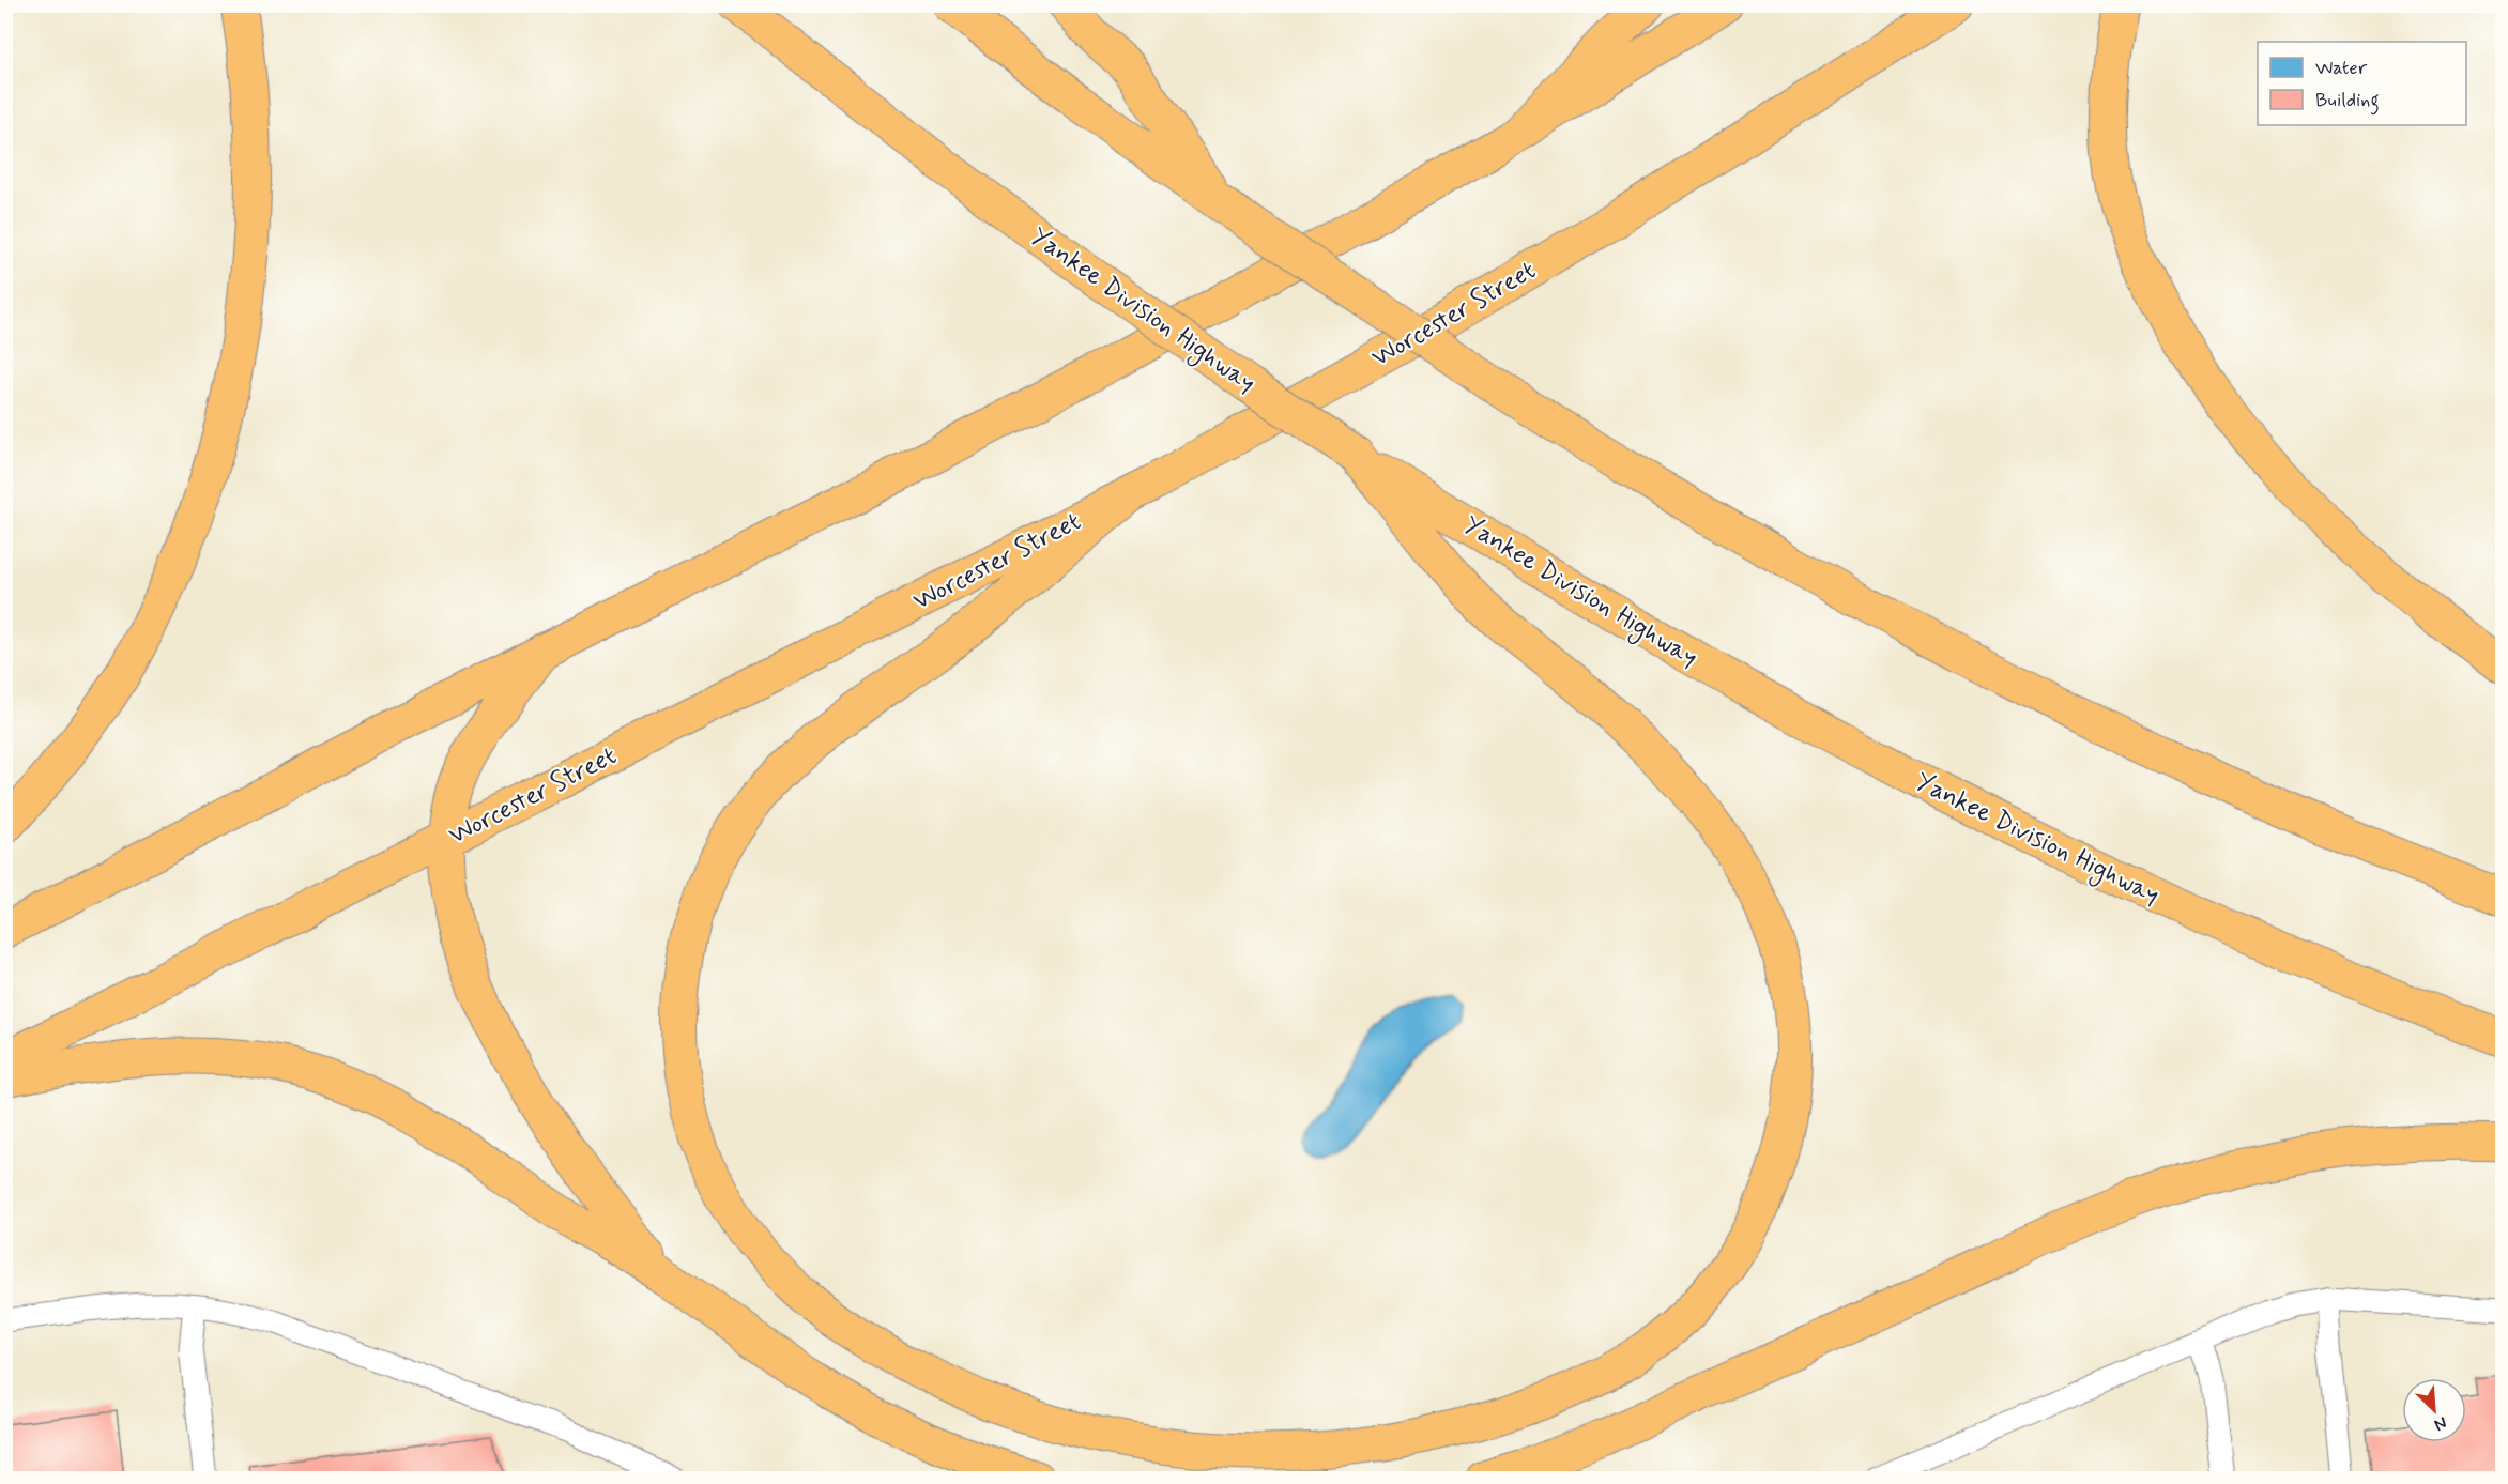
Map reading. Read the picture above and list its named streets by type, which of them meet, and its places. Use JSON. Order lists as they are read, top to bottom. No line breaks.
{"streets":{"highway":["Yankee Division Highway","Worcester Street"]},"legend":["Water","Building"],"north":"bottom right"}
